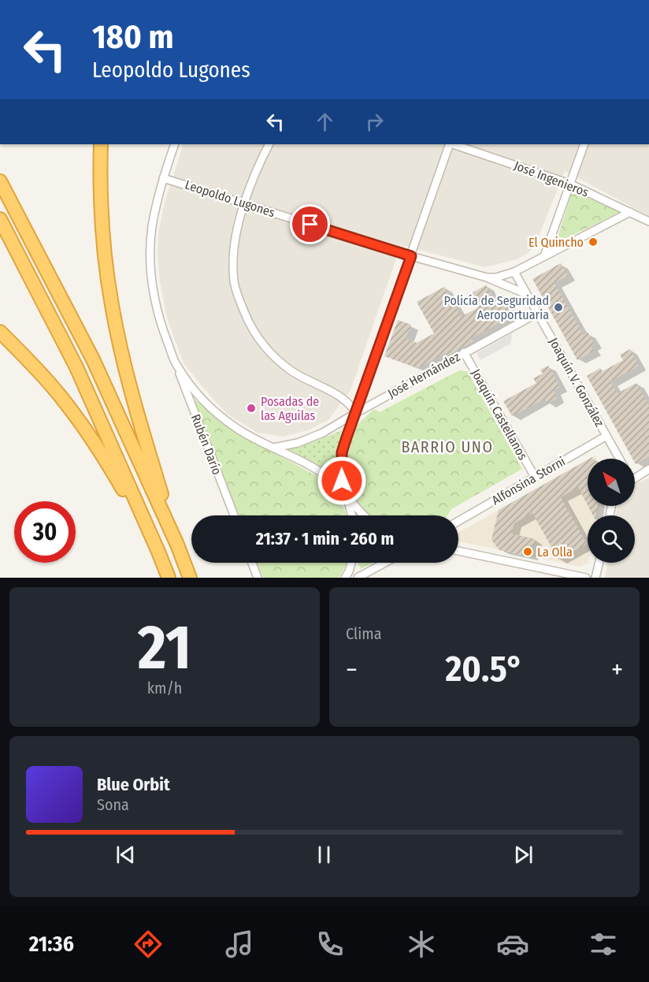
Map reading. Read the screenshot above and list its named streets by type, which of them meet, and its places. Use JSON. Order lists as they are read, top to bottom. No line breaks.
{"streets":{"street":["José Ingenieros","Leopoldo Lugones","José Hernández","Joaquín V. González","Joaquín Castellanos","Rubén Darío","Alfonsina Storni"]},"crossings":[["José Ingenieros","Leopoldo Lugones"],["Leopoldo Lugones","Joaquín V. González"],["José Hernández","Joaquín V. González"],["José Hernández","Joaquín Castellanos"],["Joaquín V. González","Alfonsina Storni"],["Joaquín Castellanos","Alfonsina Storni"]],"districts":["BARRIO UNO"],"places":["El Quincho","Policía de Seguridad Aeroportuaria","Posadas de las Aguilas","La Olla"],"north":"top left","page":{"turn":["180 m","Leopoldo Lugones"],"limit":"30","trip":"21:37 · 1 min · 260 m","tile":[["21","km/h"],"Clima"],"heat":["−","20.5°","+"],"song":["Blue Orbit","Sona"],"tabs":"21:36"}}
